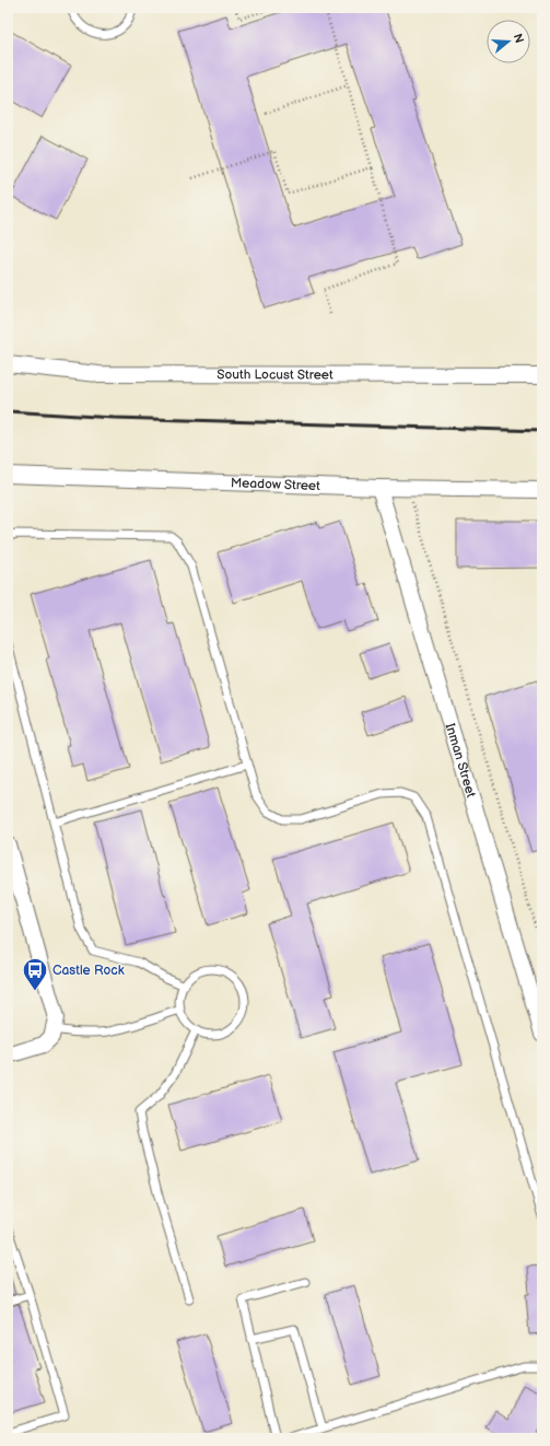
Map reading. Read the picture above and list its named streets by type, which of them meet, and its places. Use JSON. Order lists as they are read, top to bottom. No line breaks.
{"streets":{"street":["South Locust Street","Meadow Street","Inman Street"]},"crossings":[["Meadow Street","Inman Street"]],"places":{"bus stop":["Castle Rock"]},"north":"right"}
